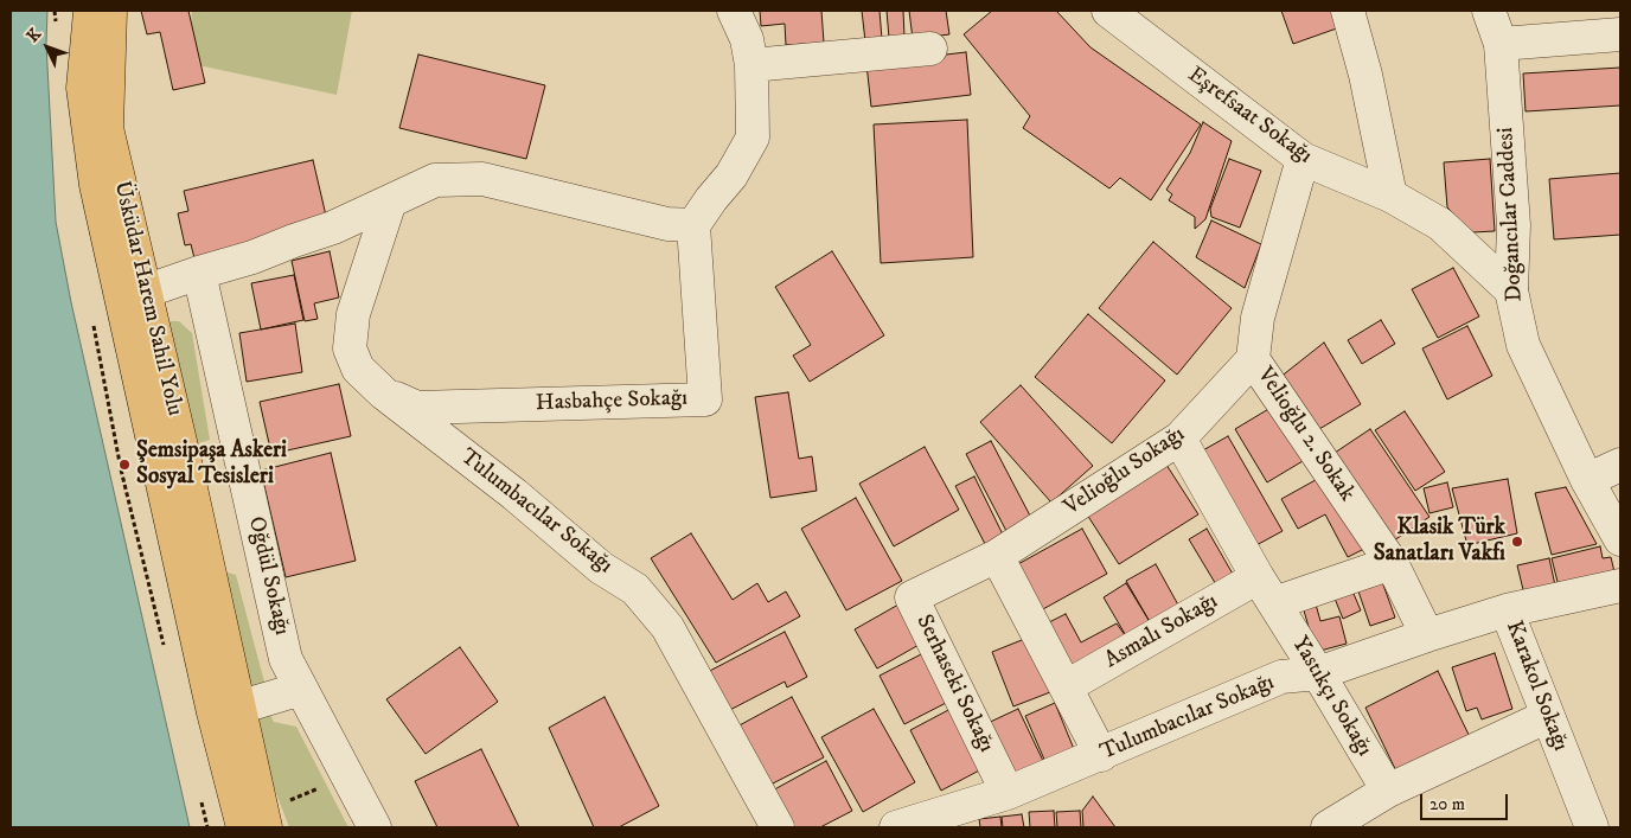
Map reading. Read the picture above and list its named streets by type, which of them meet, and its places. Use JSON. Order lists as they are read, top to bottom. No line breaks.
{"streets":{"main road":["Üsküdar Harem Sahil Yolu"],"street":["Eşrefsaat Sokağı","Doğancılar Caddesi","Hasbahçe Sokağı","Velioğlu 2. Sokak","Velioğlu Sokağı","Tulumbacılar Sokağı","Oğdül Sokağı","Asmalı Sokağı","Serhaseki Sokağı","Karakol Sokağı","Yastıkçı Sokağı"]},"crossings":[["Eşrefsaat Sokağı","Doğancılar Caddesi"],["Hasbahçe Sokağı","Tulumbacılar Sokağı"],["Velioğlu 2. Sokak","Velioğlu Sokağı"],["Velioğlu 2. Sokak","Tulumbacılar Sokağı"],["Velioğlu Sokağı","Serhaseki Sokağı"],["Velioğlu Sokağı","Yastıkçı Sokağı"],["Tulumbacılar Sokağı","Serhaseki Sokağı"],["Tulumbacılar Sokağı","Karakol Sokağı"],["Tulumbacılar Sokağı","Yastıkçı Sokağı"],["Asmalı Sokağı","Yastıkçı Sokağı"]],"places":["Şemsipaşa Askeri Sosyal Tesisleri","Klasik Türk Sanatları Vakfı"],"scale_bar":"20 m","north":"top left"}
